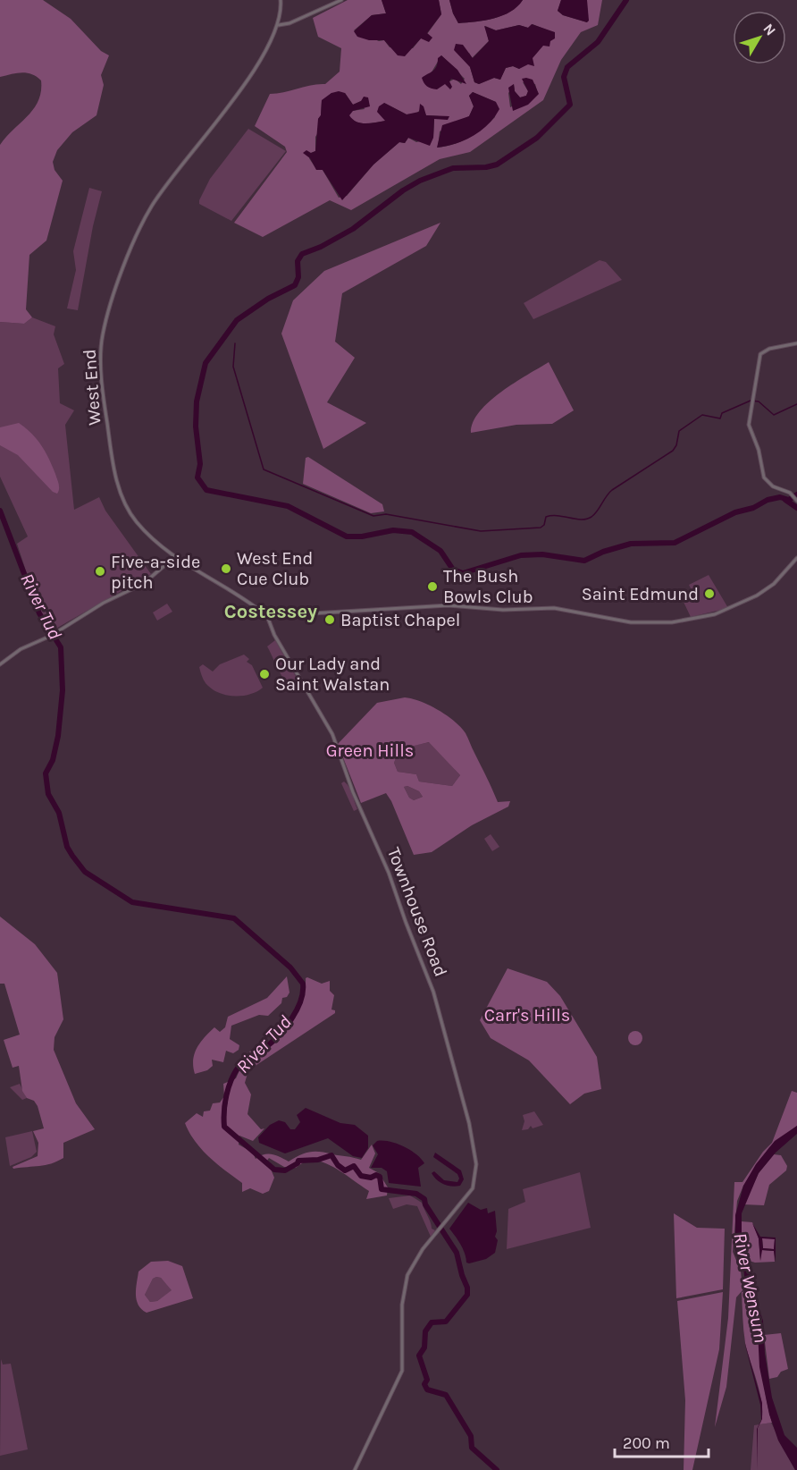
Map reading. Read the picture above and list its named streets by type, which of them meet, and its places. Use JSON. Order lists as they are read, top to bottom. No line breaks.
{"streets":{"street":["West End","Townhouse Road"]},"crossings":[["West End","Townhouse Road"]],"districts":["Costessey"],"water":["River Tud","River Wensum"],"parks":["Green Hills","Carr's Hills"],"places":["West End Cue Club","Five-a-side pitch","The Bush Bowls Club","Saint Edmund","Baptist Chapel","Our Lady and Saint Walstan"],"scale_bar":"200 m","north":"top right"}
